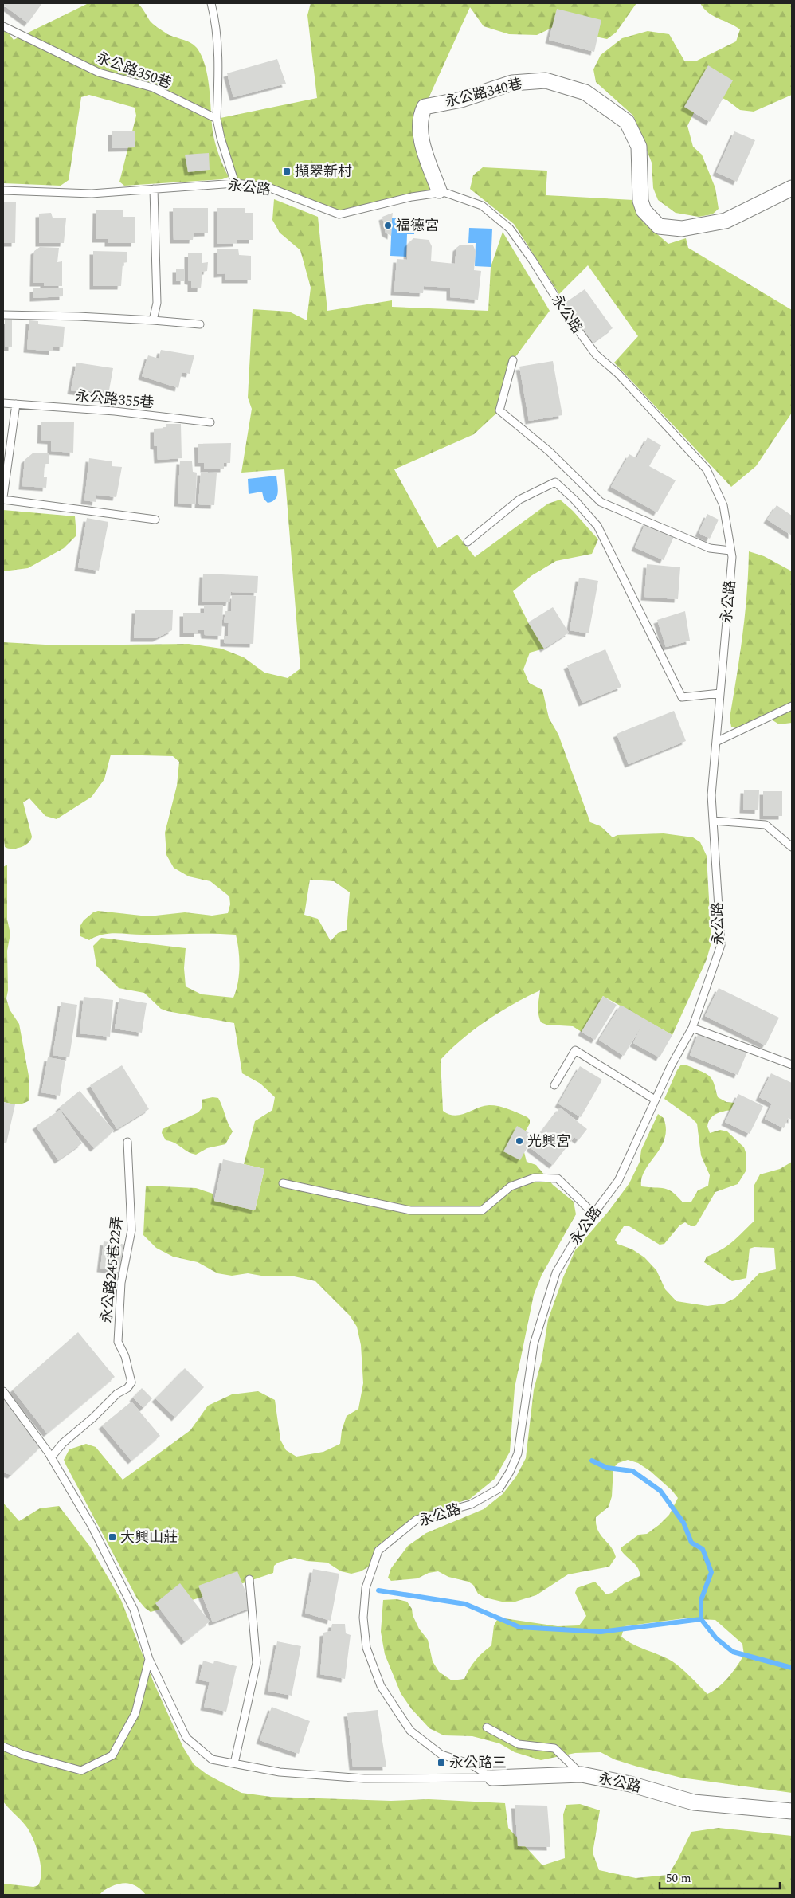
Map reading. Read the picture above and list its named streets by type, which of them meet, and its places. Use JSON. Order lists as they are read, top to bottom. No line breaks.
{"streets":{"street":["永公路340巷","永公路"],"lane":["永公路350巷","永公路355巷","永公路245巷22弄"]},"crossings":[["永公路340巷","永公路"]],"places":{"transit":["擷翠新村","大興山莊","永公路三"],"other":["福德宮","光興宮"]},"scale_bar":"50 m"}
